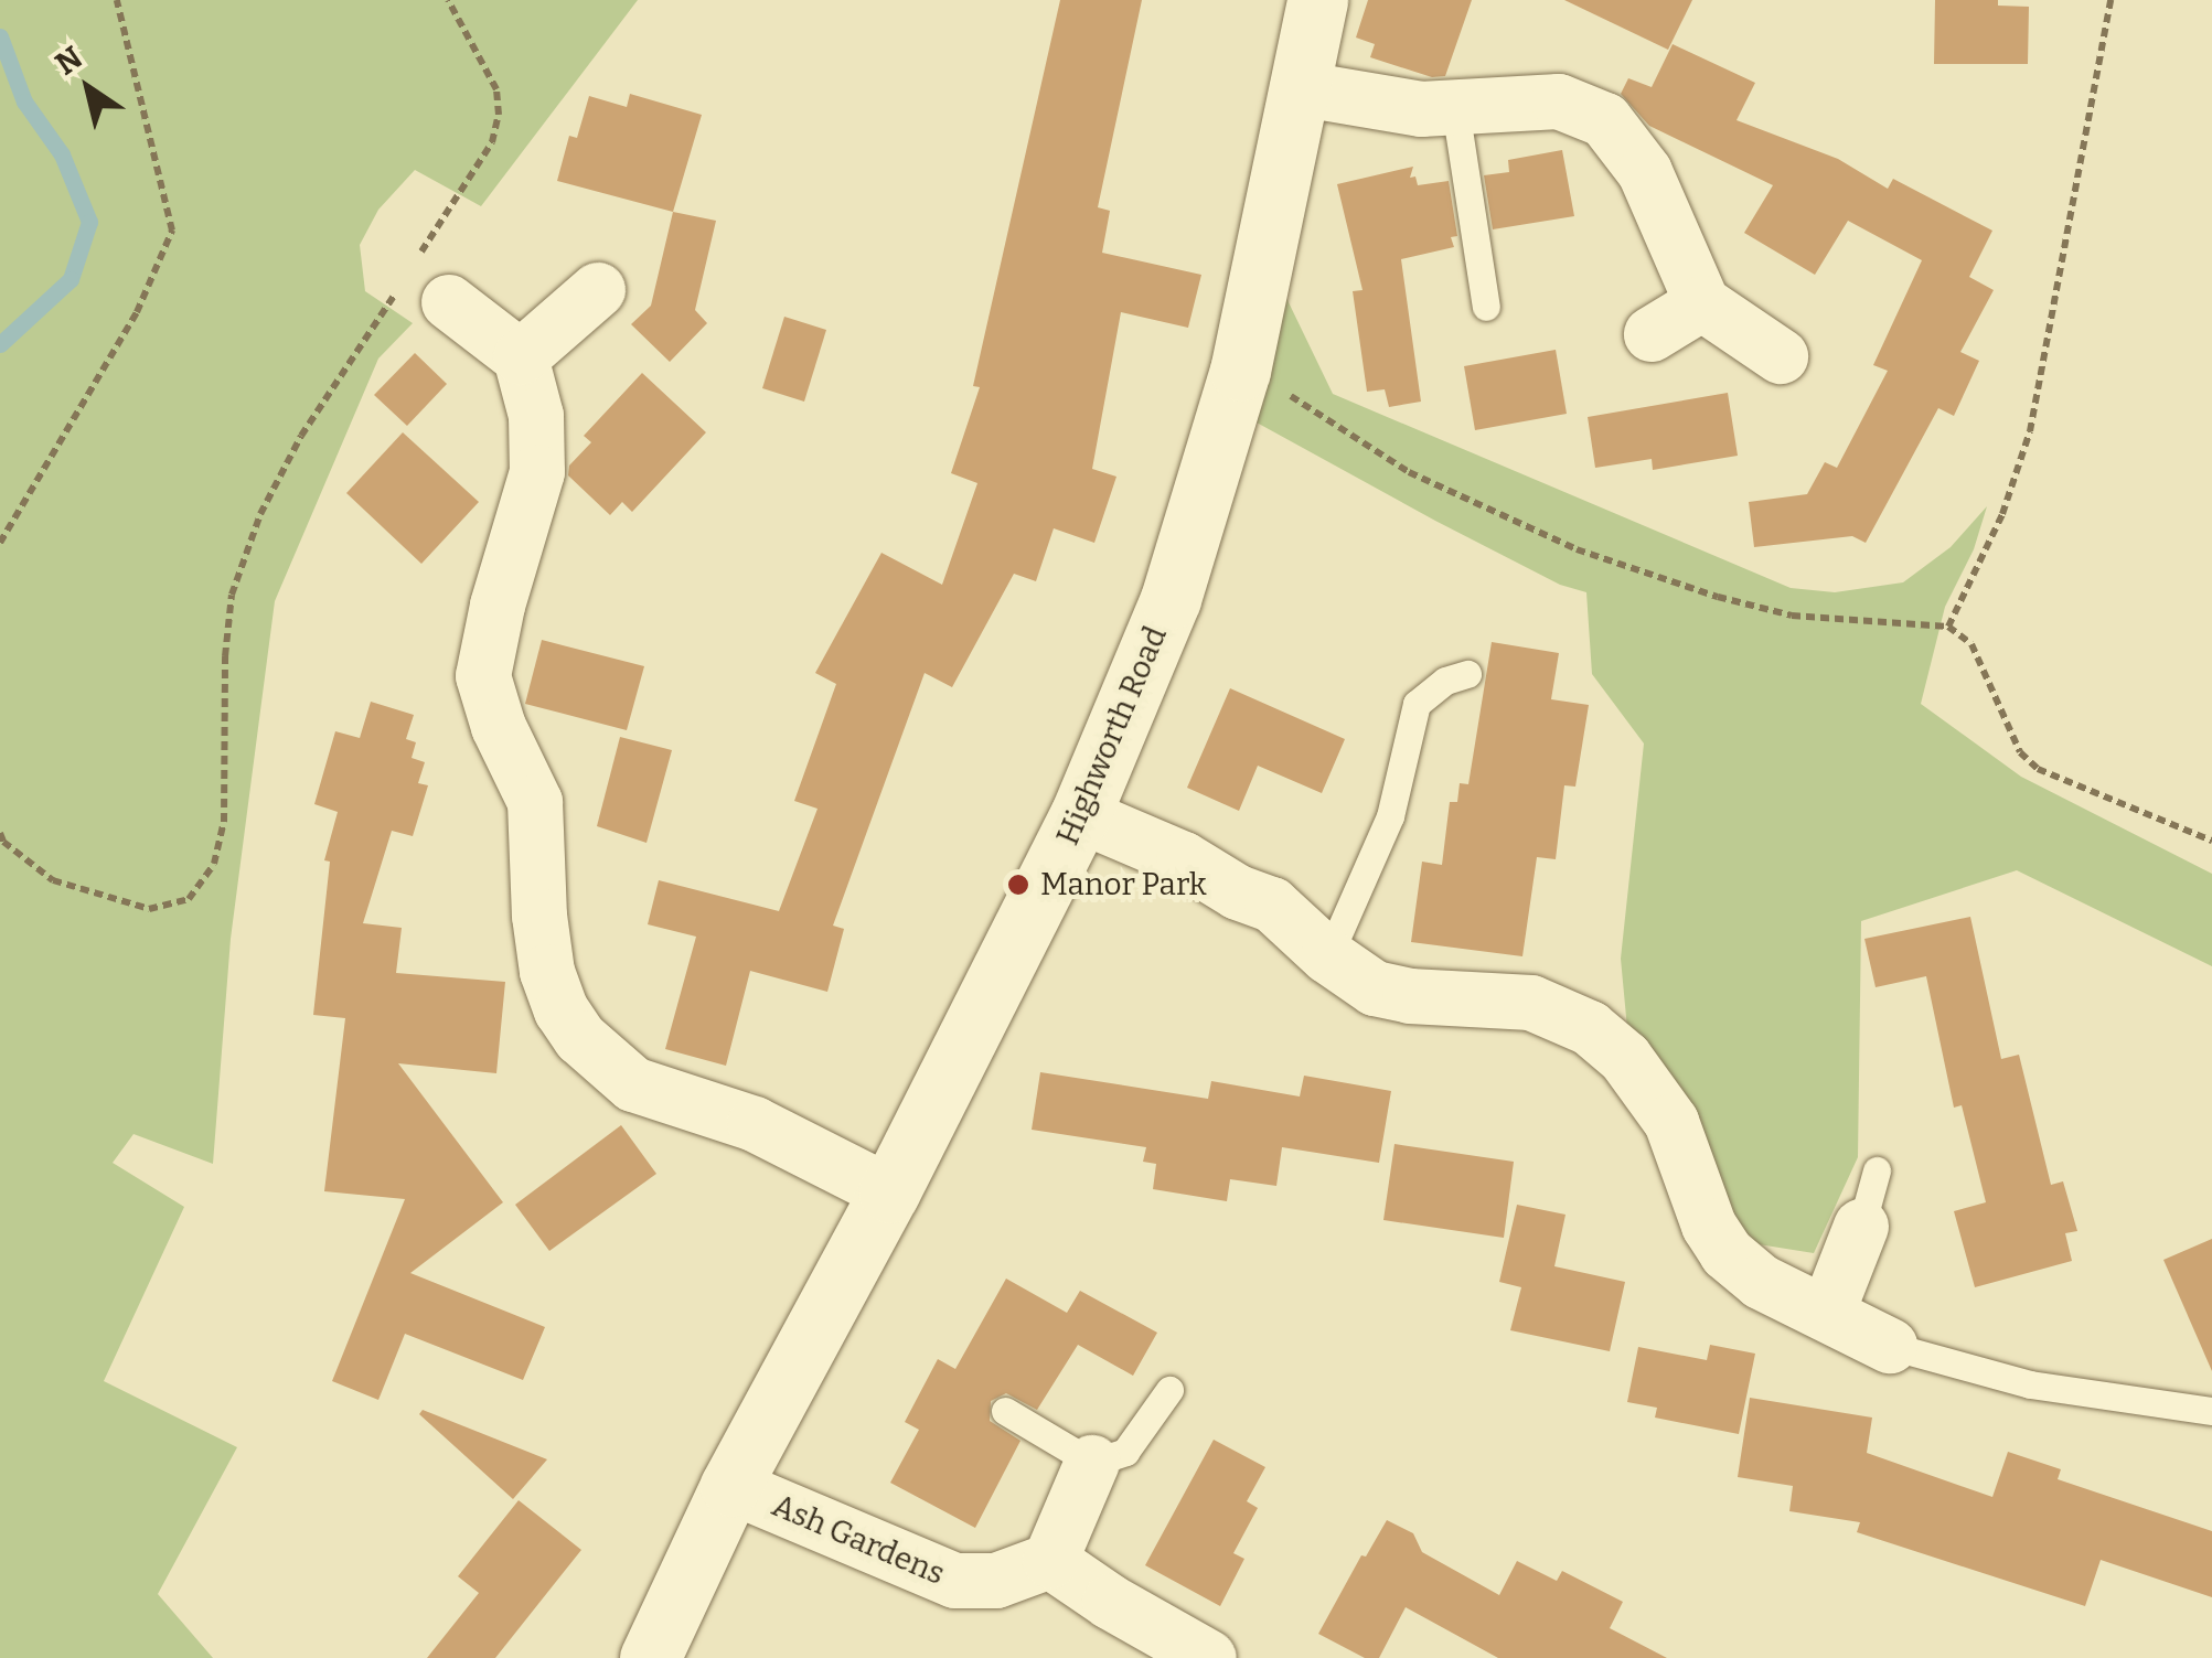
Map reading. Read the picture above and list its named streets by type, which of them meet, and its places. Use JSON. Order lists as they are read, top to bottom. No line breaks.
{"streets":{"street":["Highworth Road","Ash Gardens"]},"crossings":[["Highworth Road","Ash Gardens"]],"places":["Manor Park"],"north":"top left"}
